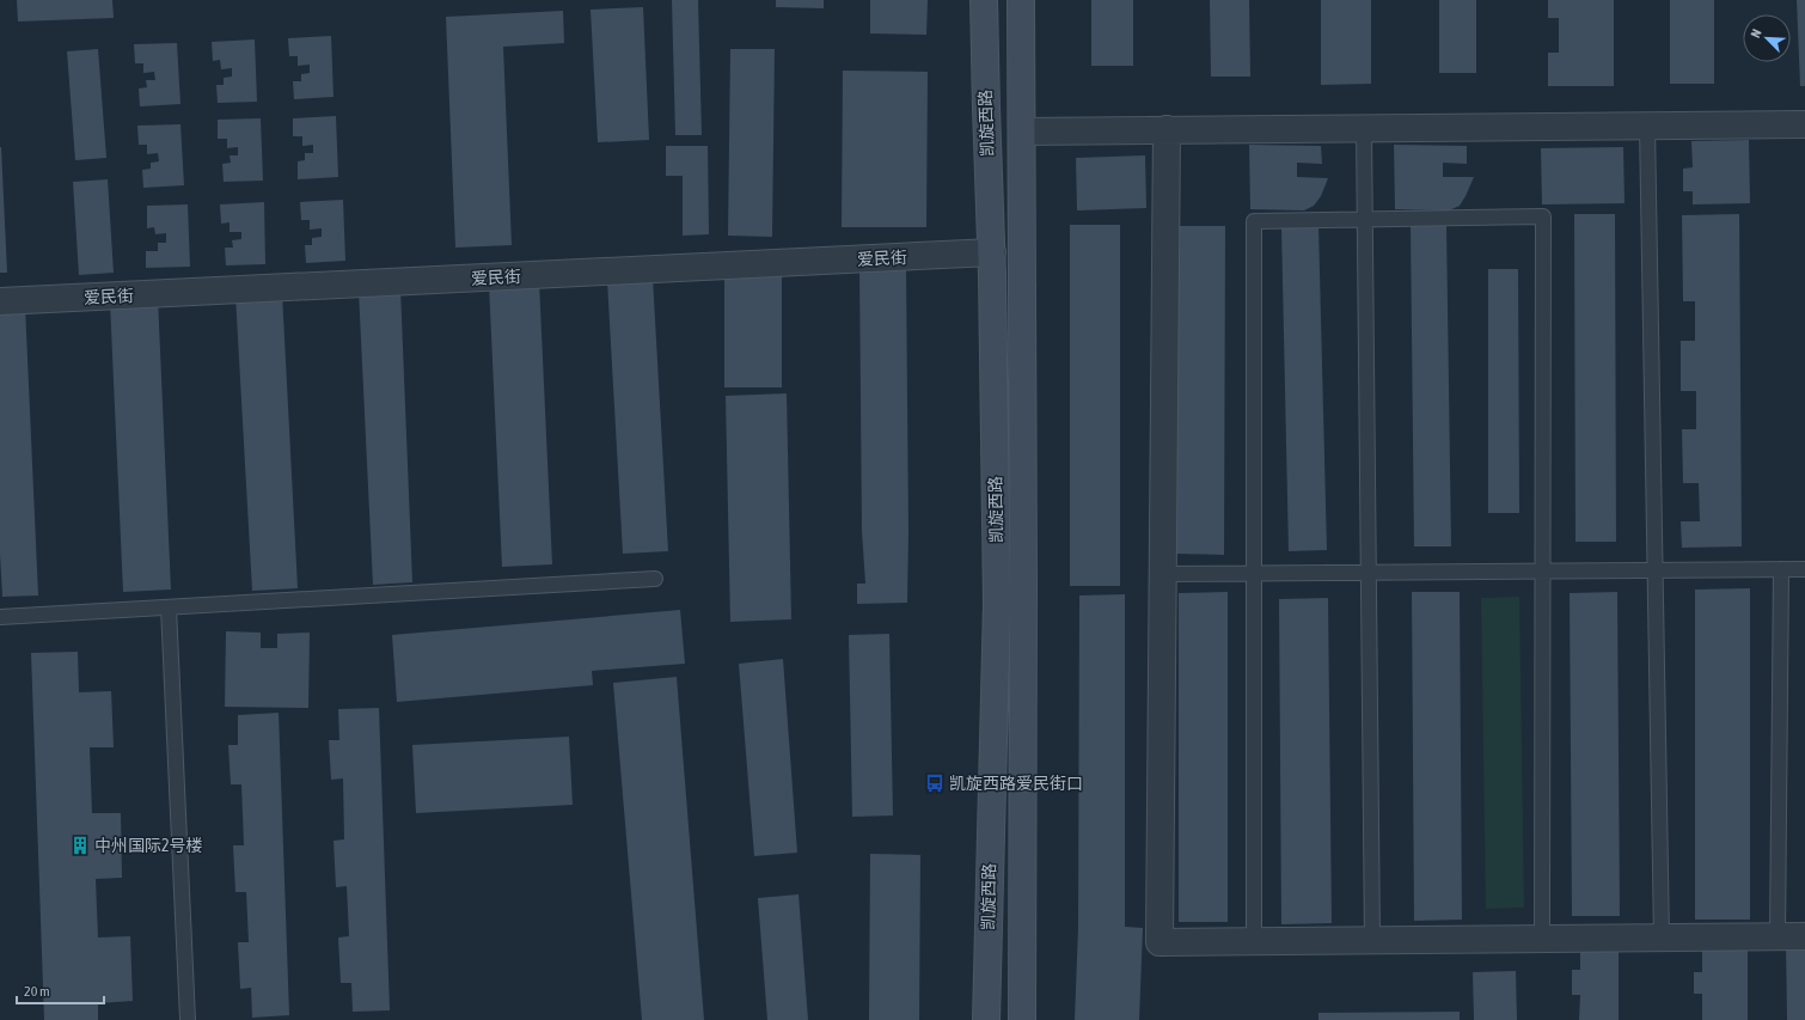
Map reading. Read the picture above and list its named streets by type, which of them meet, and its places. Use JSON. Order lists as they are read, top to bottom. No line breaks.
{"streets":{"main road":["凯旋西路"],"street":["爱民街"]},"crossings":[["凯旋西路","爱民街"]],"places":{"bus stop":["凯旋西路爱民街口"],"building":["中州国际2号楼"]},"scale_bar":"20 m","north":"top left"}
